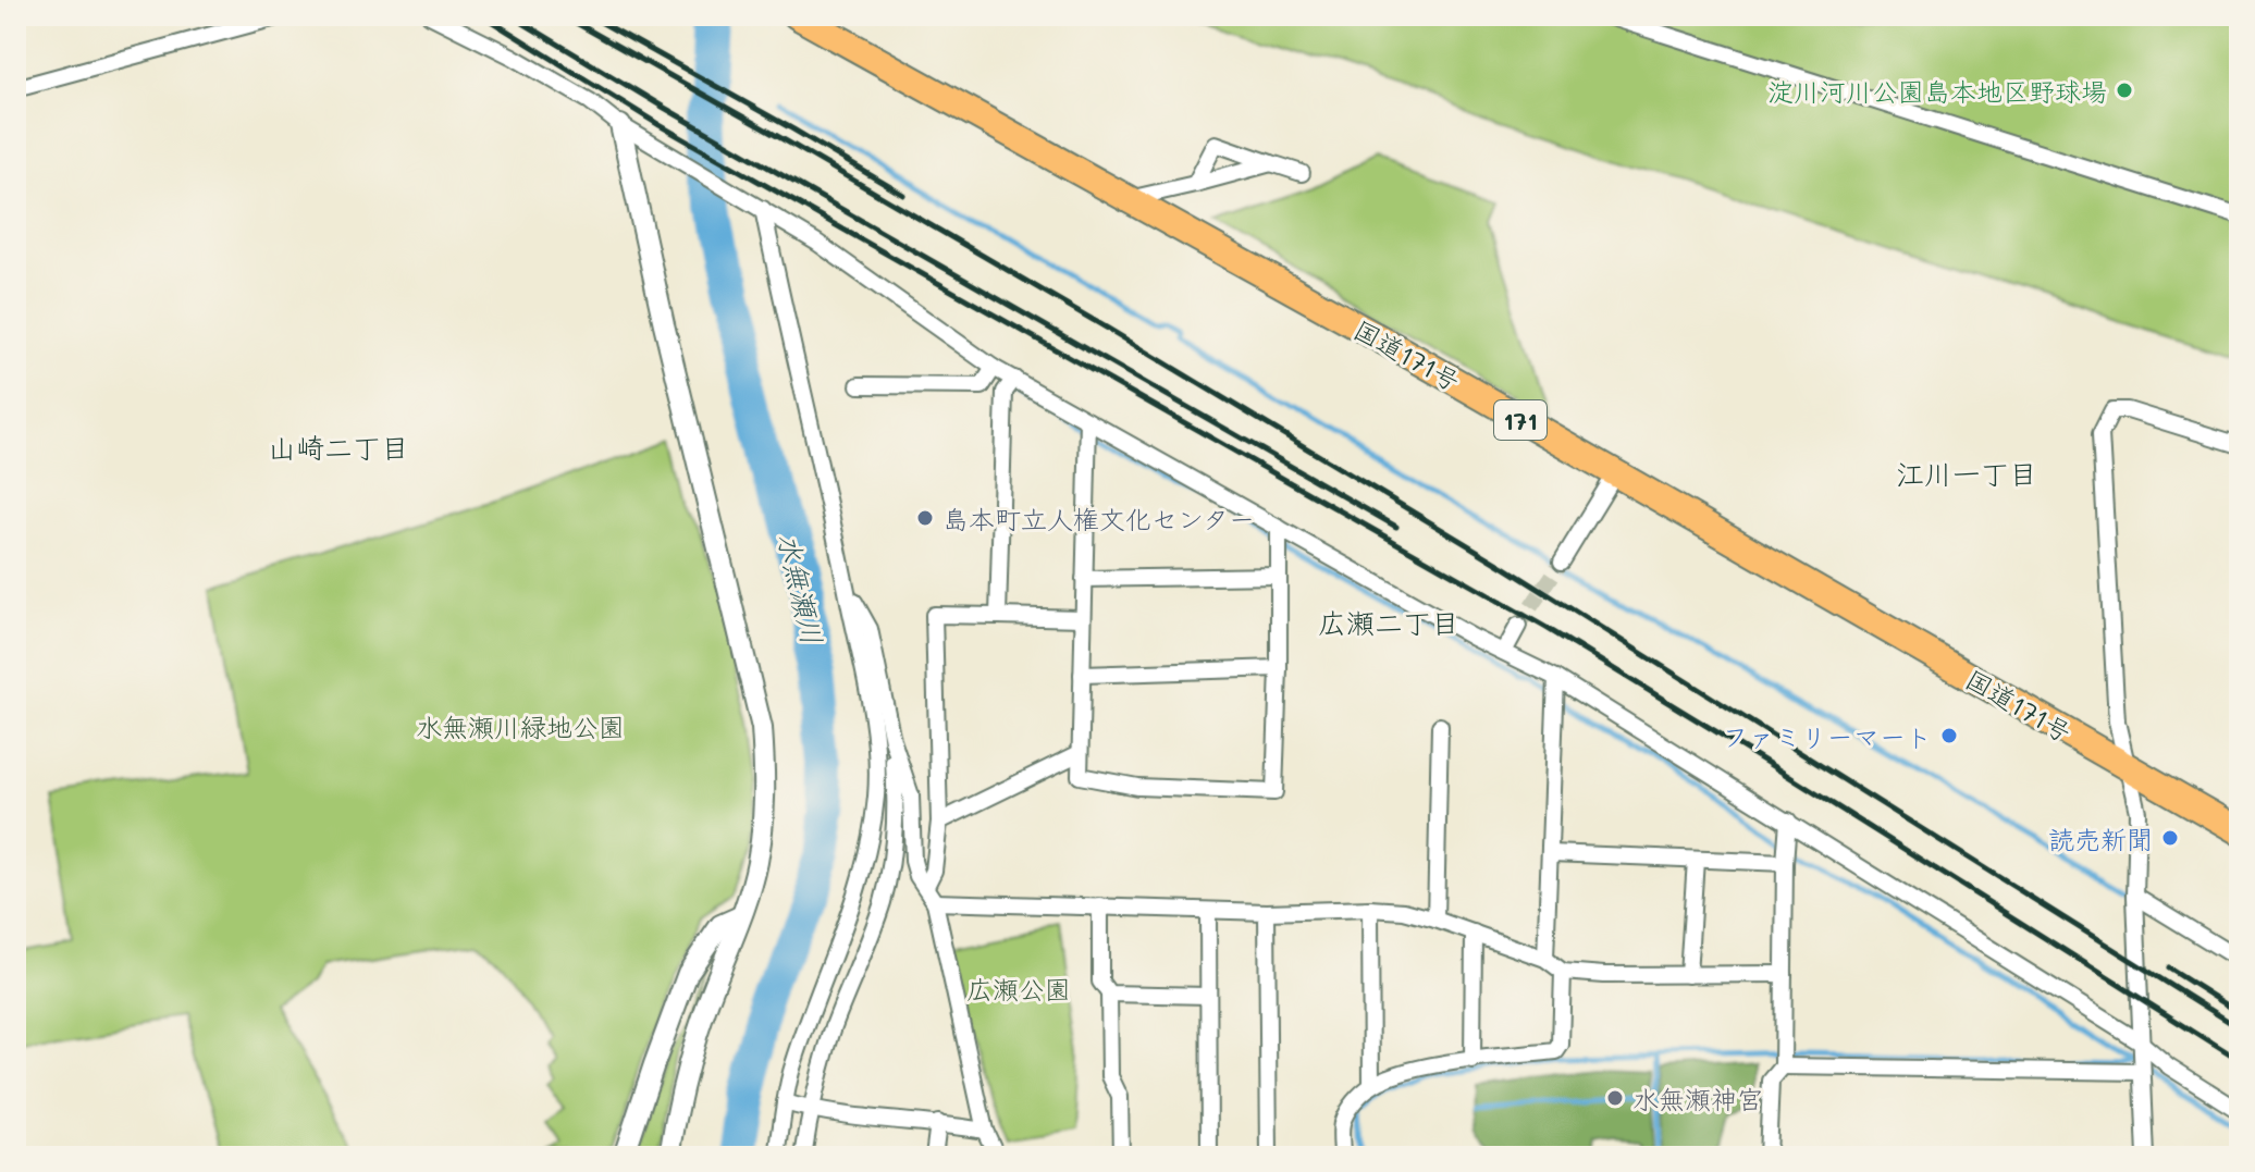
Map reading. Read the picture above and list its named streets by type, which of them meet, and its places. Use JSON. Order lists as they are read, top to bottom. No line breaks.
{"streets":{"highway":["国道171号","171"]},"districts":["山崎二丁目","江川一丁目","広瀬二丁目"],"water":["水無瀬川"],"parks":["水無瀬川緑地公園","広瀬公園"],"places":["淀川河川公園島本地区野球場","島本町立人権文化センター","ファミリーマート","読売新聞","水無瀬神宮"]}
